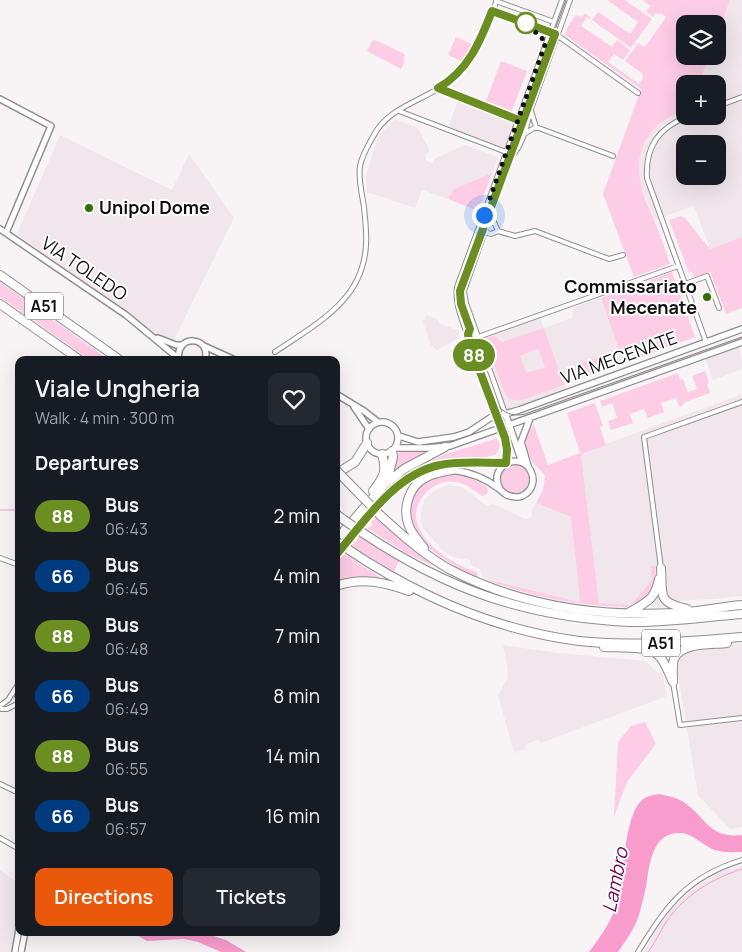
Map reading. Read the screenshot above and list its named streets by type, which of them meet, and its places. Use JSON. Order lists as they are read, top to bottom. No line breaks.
{"streets":{"highway":["A51"],"main road":["VIA MECENATE"],"street":["VIA TOLEDO"]},"water":["Lambro"],"places":["Unipol Dome","Commissariato Mecenate"],"lines":["bus line 88"],"page":{"on_map":"88","map_buttons":["+","−"],"heading":[["Viale Ungheria","Walk · 4 min · 300 m"],"Departures"],"list":[{"mark":"88","name":"Bus","note":"06:43","value":"2 min"},{"mark":"66","name":"Bus","note":"06:45","value":"4 min"},{"mark":"88","name":"Bus","note":"06:48","value":"7 min"},{"mark":"66","name":"Bus","note":"06:49","value":"8 min"},{"mark":"88","name":"Bus","note":"06:55","value":"14 min"},{"mark":"66","name":"Bus","note":"06:57","value":"16 min"}],"buttons":["Directions","Tickets"]}}
